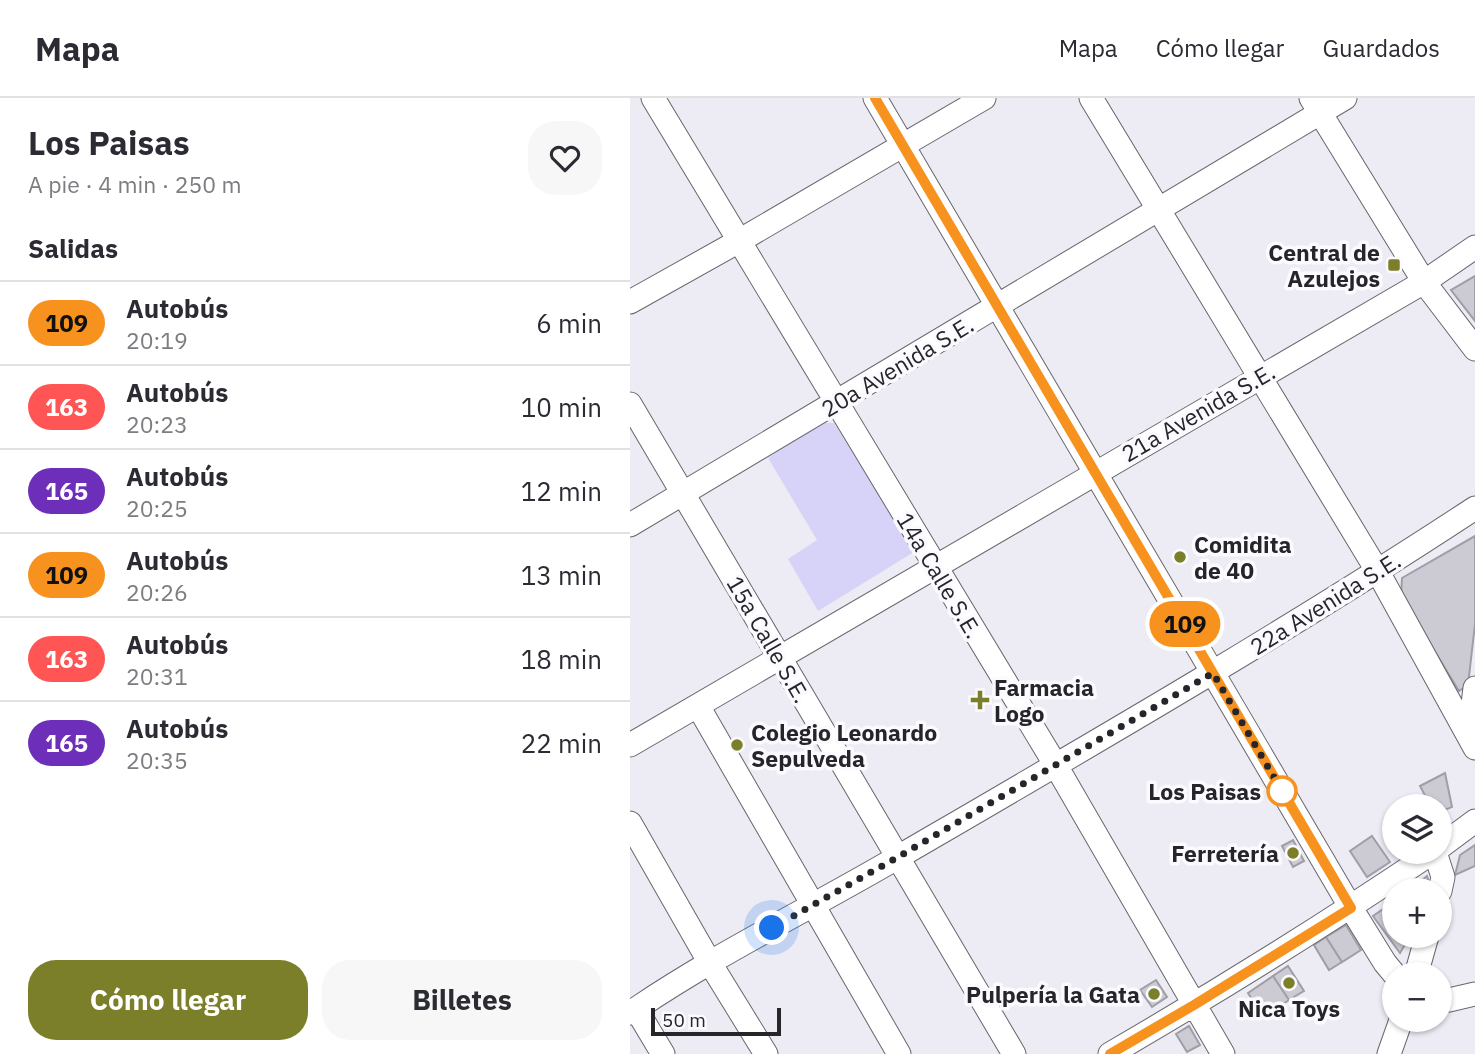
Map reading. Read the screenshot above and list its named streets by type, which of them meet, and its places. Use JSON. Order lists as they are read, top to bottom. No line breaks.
{"streets":{"street":["20a Avenida S.E.","21a Avenida S.E.","14a Calle S.E.","22a Avenida S.E.","15a Calle S.E."]},"crossings":[["20a Avenida S.E.","14a Calle S.E."],["20a Avenida S.E.","15a Calle S.E."],["21a Avenida S.E.","14a Calle S.E."],["21a Avenida S.E.","15a Calle S.E."],["14a Calle S.E.","22a Avenida S.E."],["22a Avenida S.E.","15a Calle S.E."]],"places":{"transit":["Central de Azulejos"],"other":["Comidita de 40","Colegio Leonardo Sepulveda","Los Paisas","Ferretería","Nica Toys","Pulpería la Gata"],"health":["Farmacia Logo"]},"lines":["bus line 109"],"scale_bar":"50 m","page":{"header":"Mapa","nav":["Mapa","Cómo llegar","Guardados"],"heading":[["Los Paisas","A pie · 4 min · 250 m"],"Salidas"],"on_map":"109","list":[{"mark":"109","name":"Autobús","note":"20:19","value":"6 min"},{"mark":"163","name":"Autobús","note":"20:23","value":"10 min"},{"mark":"165","name":"Autobús","note":"20:25","value":"12 min"},{"mark":"109","name":"Autobús","note":"20:26","value":"13 min"},{"mark":"163","name":"Autobús","note":"20:31","value":"18 min"},{"mark":"165","name":"Autobús","note":"20:35","value":"22 min"}],"map_buttons":["+","−"],"buttons":["Cómo llegar","Billetes"],"scale":"50 m"}}
